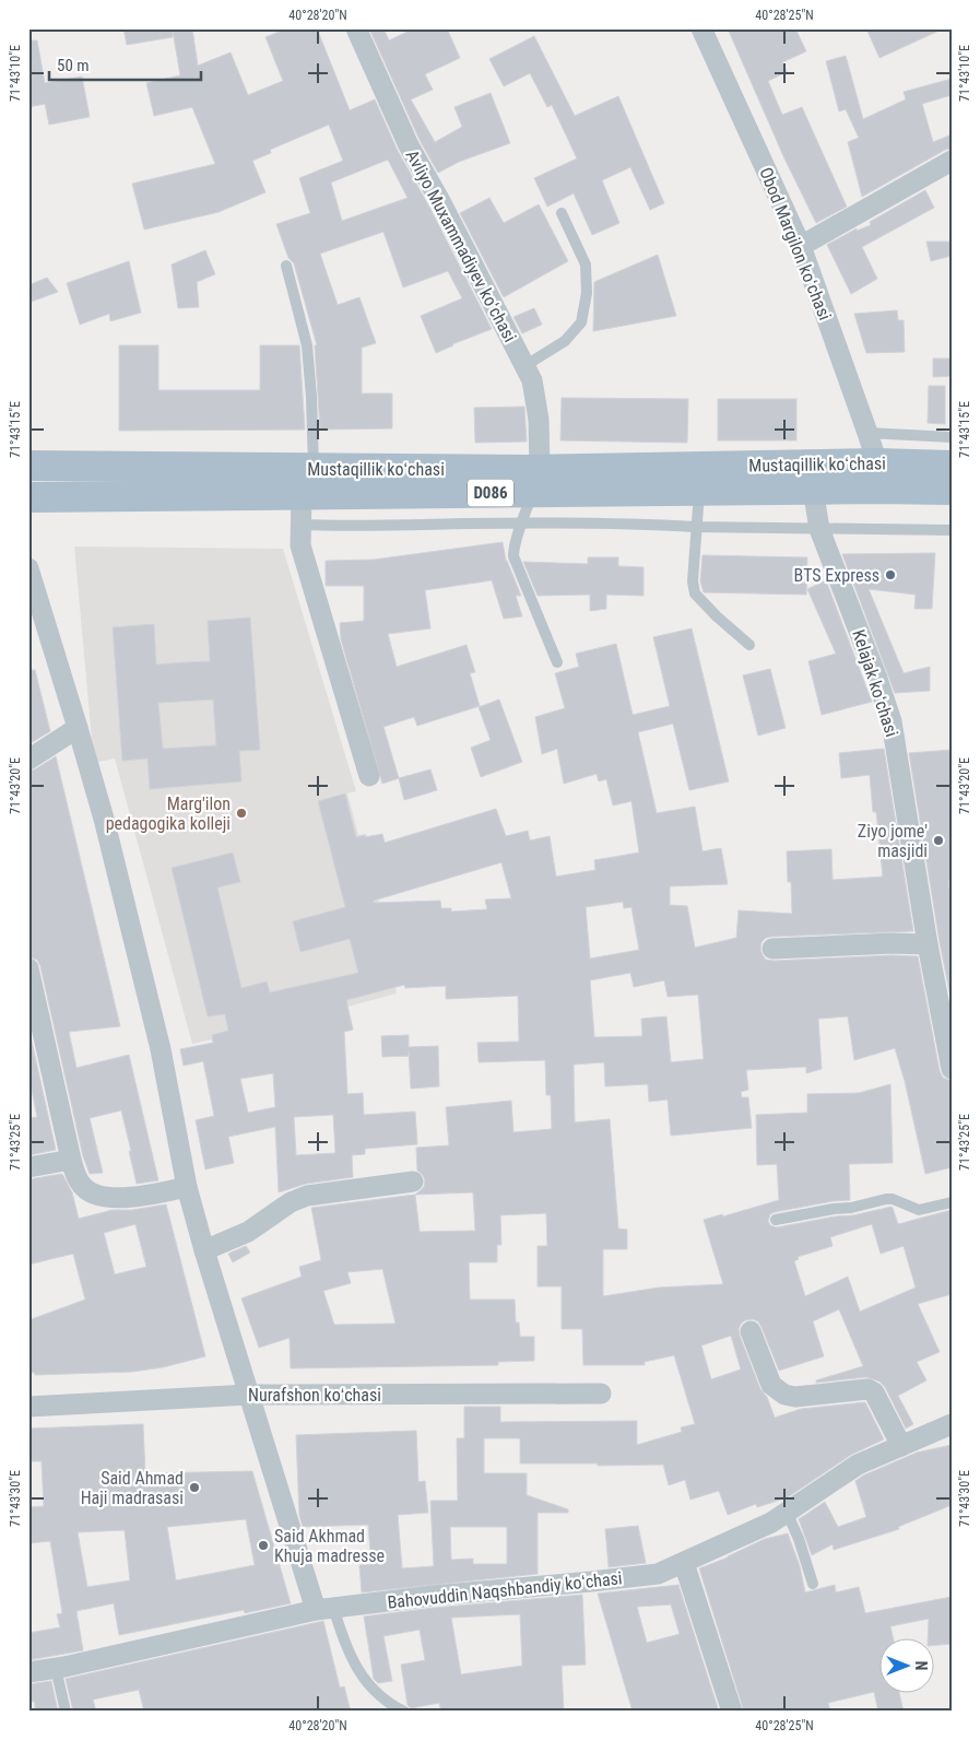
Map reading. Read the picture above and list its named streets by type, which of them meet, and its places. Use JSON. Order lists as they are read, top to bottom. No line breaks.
{"streets":{"main road":["Mustaqillik koʻchasi","D086"],"street":["Obod Margilon koʻchasi","Avliyo Muxammadiyev koʻchasi","Kelajak koʻchasi","Nurafshon koʻchasi","Bahovuddin Naqshbandiy koʻchasi"]},"crossings":[["Obod Margilon koʻchasi","Mustaqillik koʻchasi"],["Avliyo Muxammadiyev koʻchasi","Mustaqillik koʻchasi"],["Mustaqillik koʻchasi","Kelajak koʻchasi"]],"places":["BTS Express","Marg'ilon pedagogika kolleji","Ziyo jome' masjidi","Said Ahmad Haji madrasasi","Said Akhmad Khuja madresse"],"scale_bar":"50 m","north":"right","coordinates":["40°28'20\"N","40°28'25\"N","71°43'10\"E","71°43'15\"E","71°43'20\"E","71°43'25\"E","71°43'30\"E"]}
